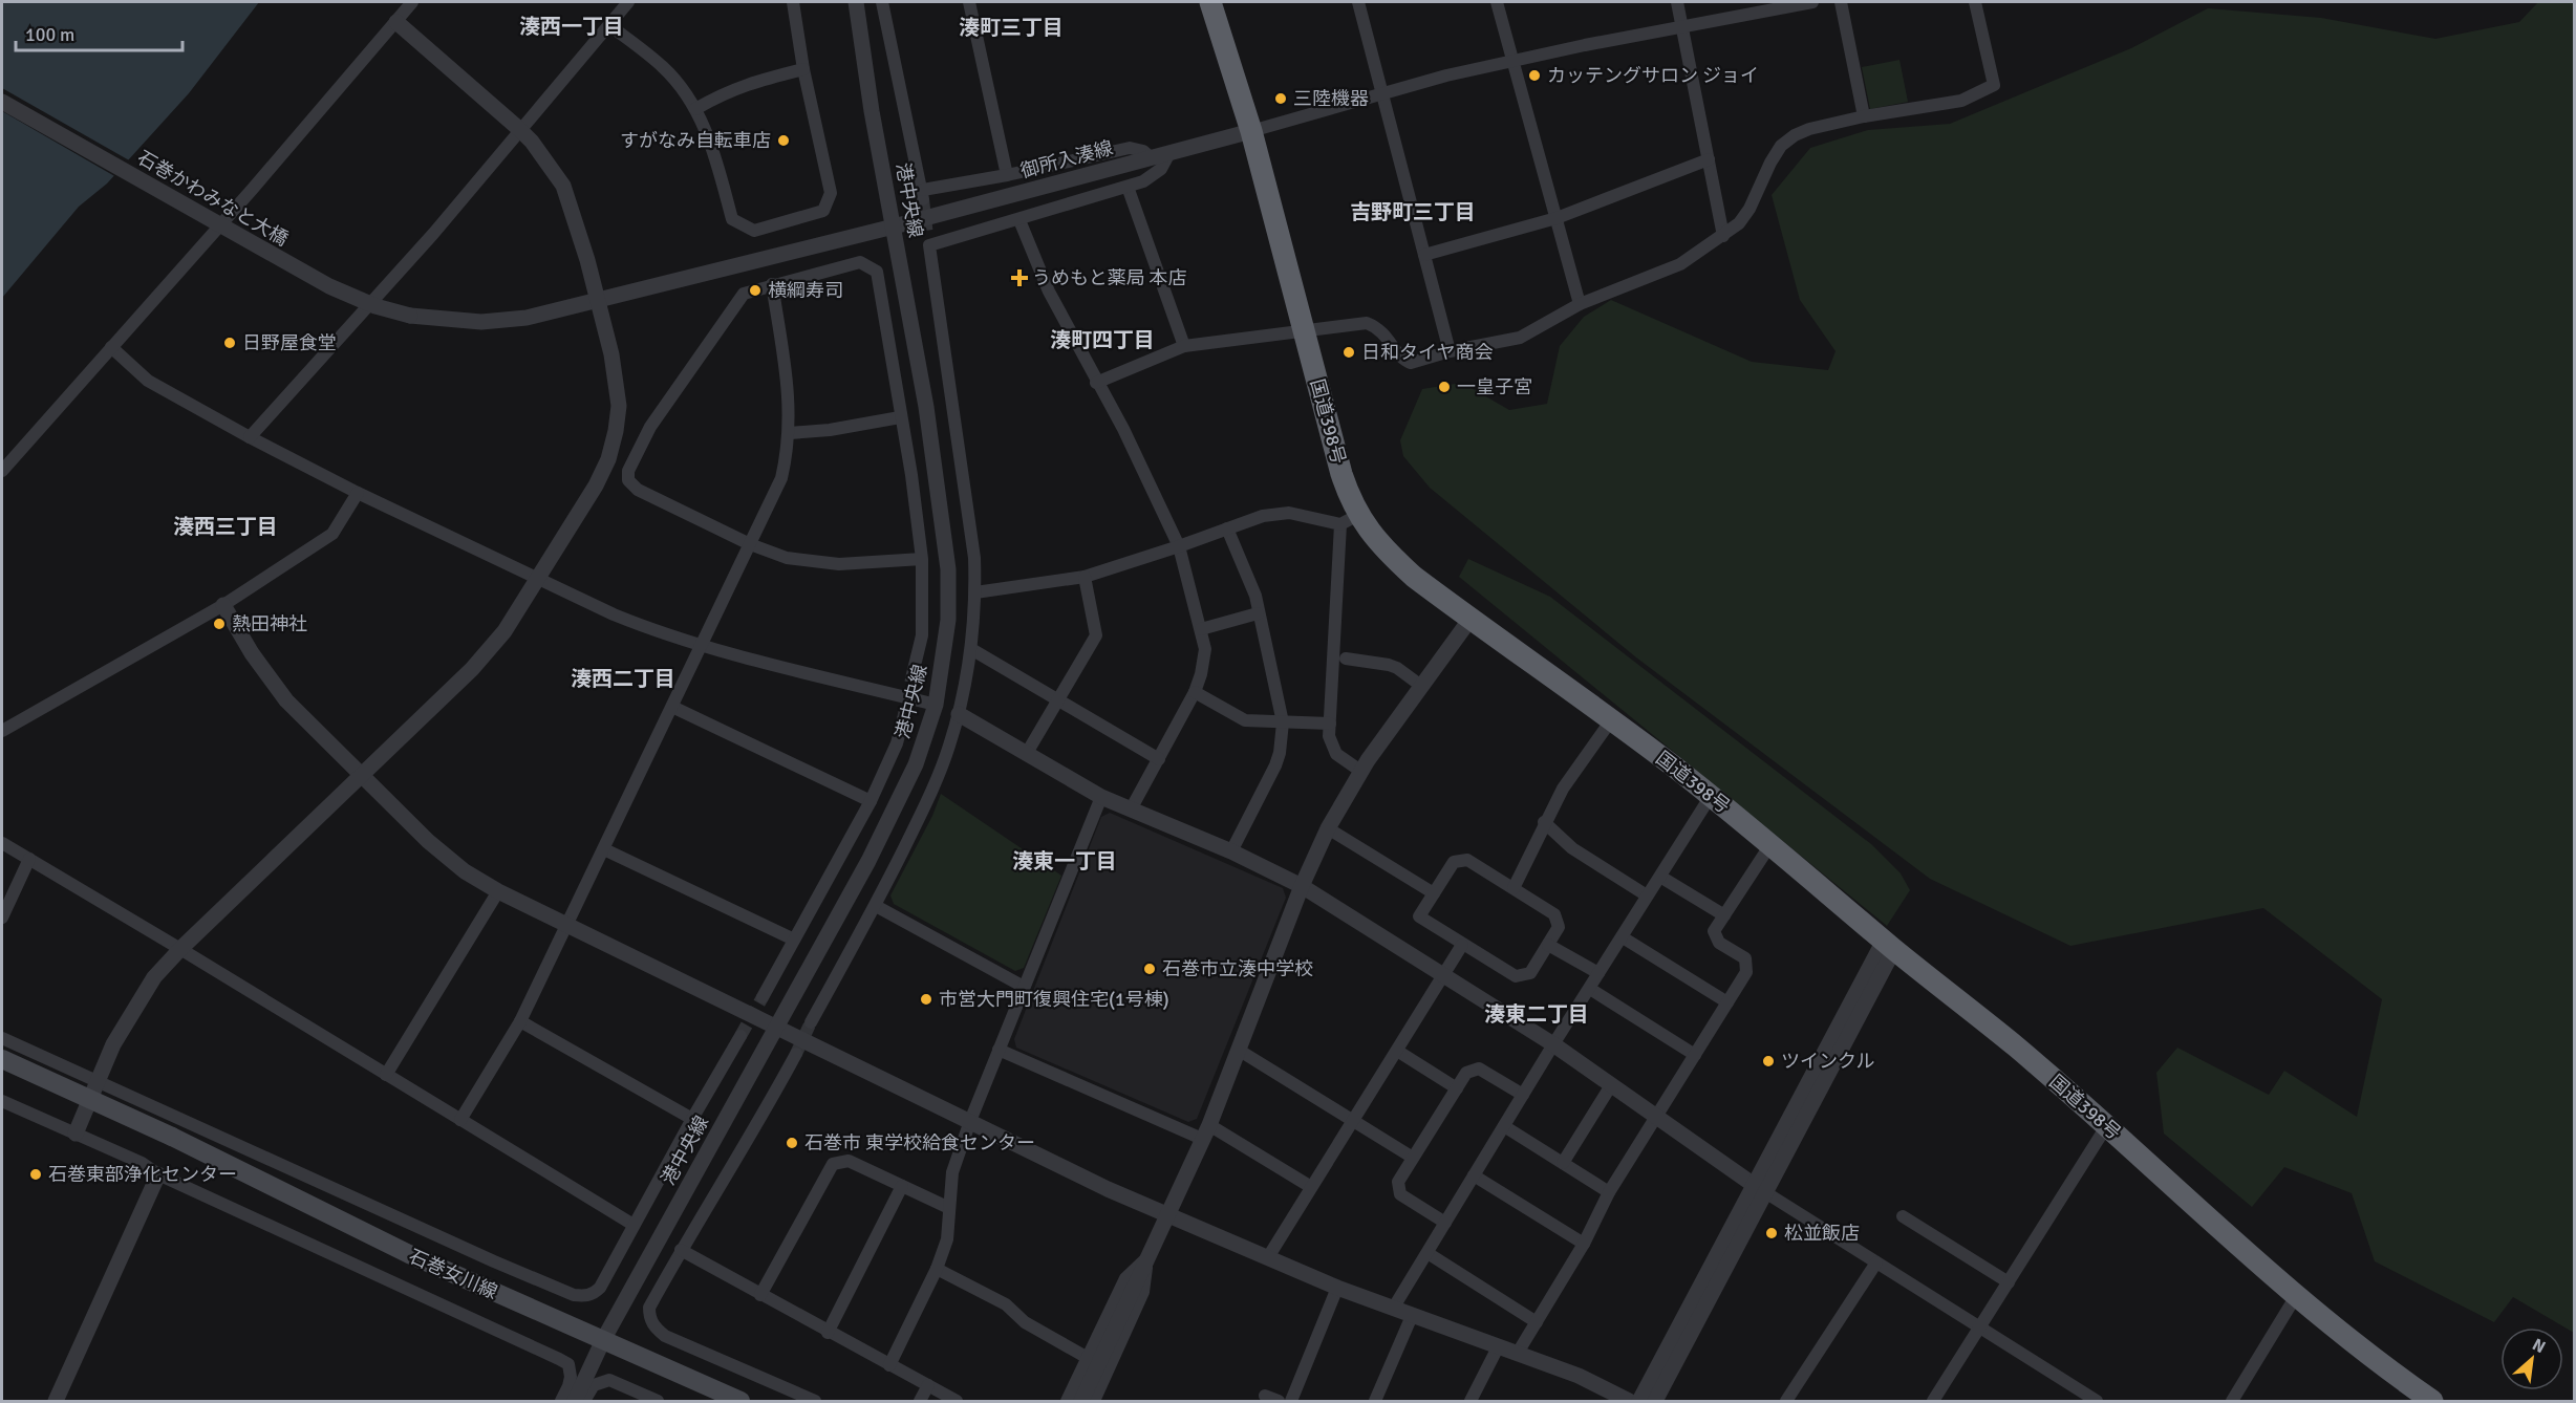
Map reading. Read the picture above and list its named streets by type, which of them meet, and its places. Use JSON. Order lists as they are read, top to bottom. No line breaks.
{"streets":{"highway":["国道398号"],"main road":["石巻女川線"],"street":["御所入湊線","石巻かわみなと大橋","港中央線"]},"crossings":[["御所入湊線","石巻かわみなと大橋"],["御所入湊線","港中央線"],["御所入湊線","国道398号"],["港中央線","石巻女川線"]],"districts":["湊西一丁目","湊町三丁目","吉野町三丁目","湊町四丁目","湊西三丁目","湊西二丁目","湊東一丁目","湊東二丁目"],"places":{"other":["カッテングサロン ジョイ","三陸機器","すがなみ自転車店","横綱寿司","日野屋食堂","日和タイヤ商会","一皇子宮","熱田神社","石巻市立湊中学校","市営大門町復興住宅(1号棟)","ツインクル","石巻市 東学校給食センター","石巻東部浄化センター","松並飯店"],"health":["うめもと薬局 本店"]},"scale_bar":"100 m","north":"top right"}
